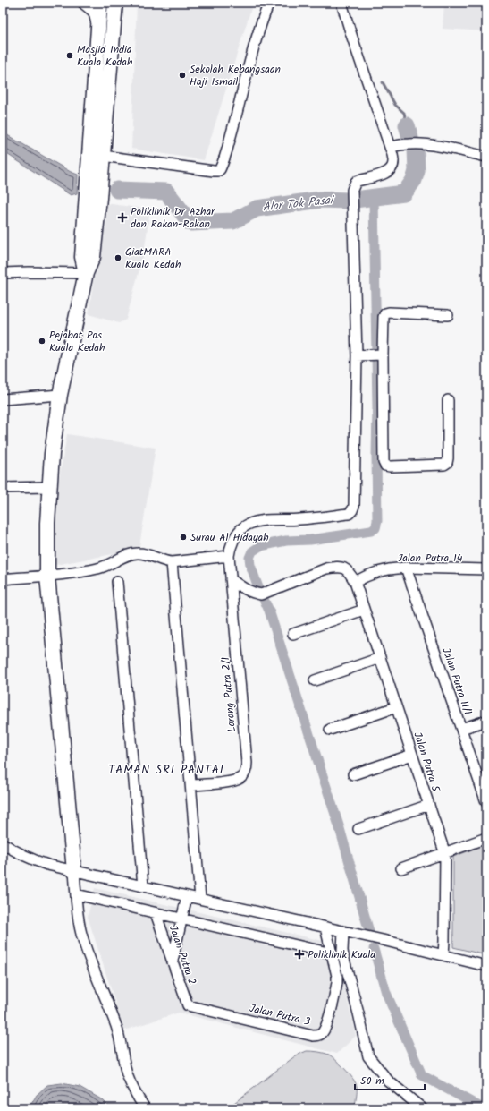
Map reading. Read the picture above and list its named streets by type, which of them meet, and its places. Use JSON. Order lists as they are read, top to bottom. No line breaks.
{"streets":{"street":["Jalan Putra 14","Jalan Putra 11/1","Lorong Putra 2/1","Jalan Putra 5","Jalan Putra 2","Jalan Putra 3"]},"crossings":[["Jalan Putra 14","Jalan Putra 11/1"],["Jalan Putra 14","Jalan Putra 5"],["Lorong Putra 2/1","Jalan Putra 5"],["Jalan Putra 2","Jalan Putra 3"]],"districts":["TAMAN SRI PANTAI"],"water":["Alor Tok Pasai"],"places":{"other":["Masjid India Kuala Kedah","Sekolah Kebangsaan Haji Ismail","GiatMARA Kuala Kedah","Pejabat Pos Kuala Kedah","Surau Al Hidayah"],"health":["Poliklinik Dr Azhar dan Rakan-Rakan","Poliklinik Kuala"]},"scale_bar":"50 m"}
